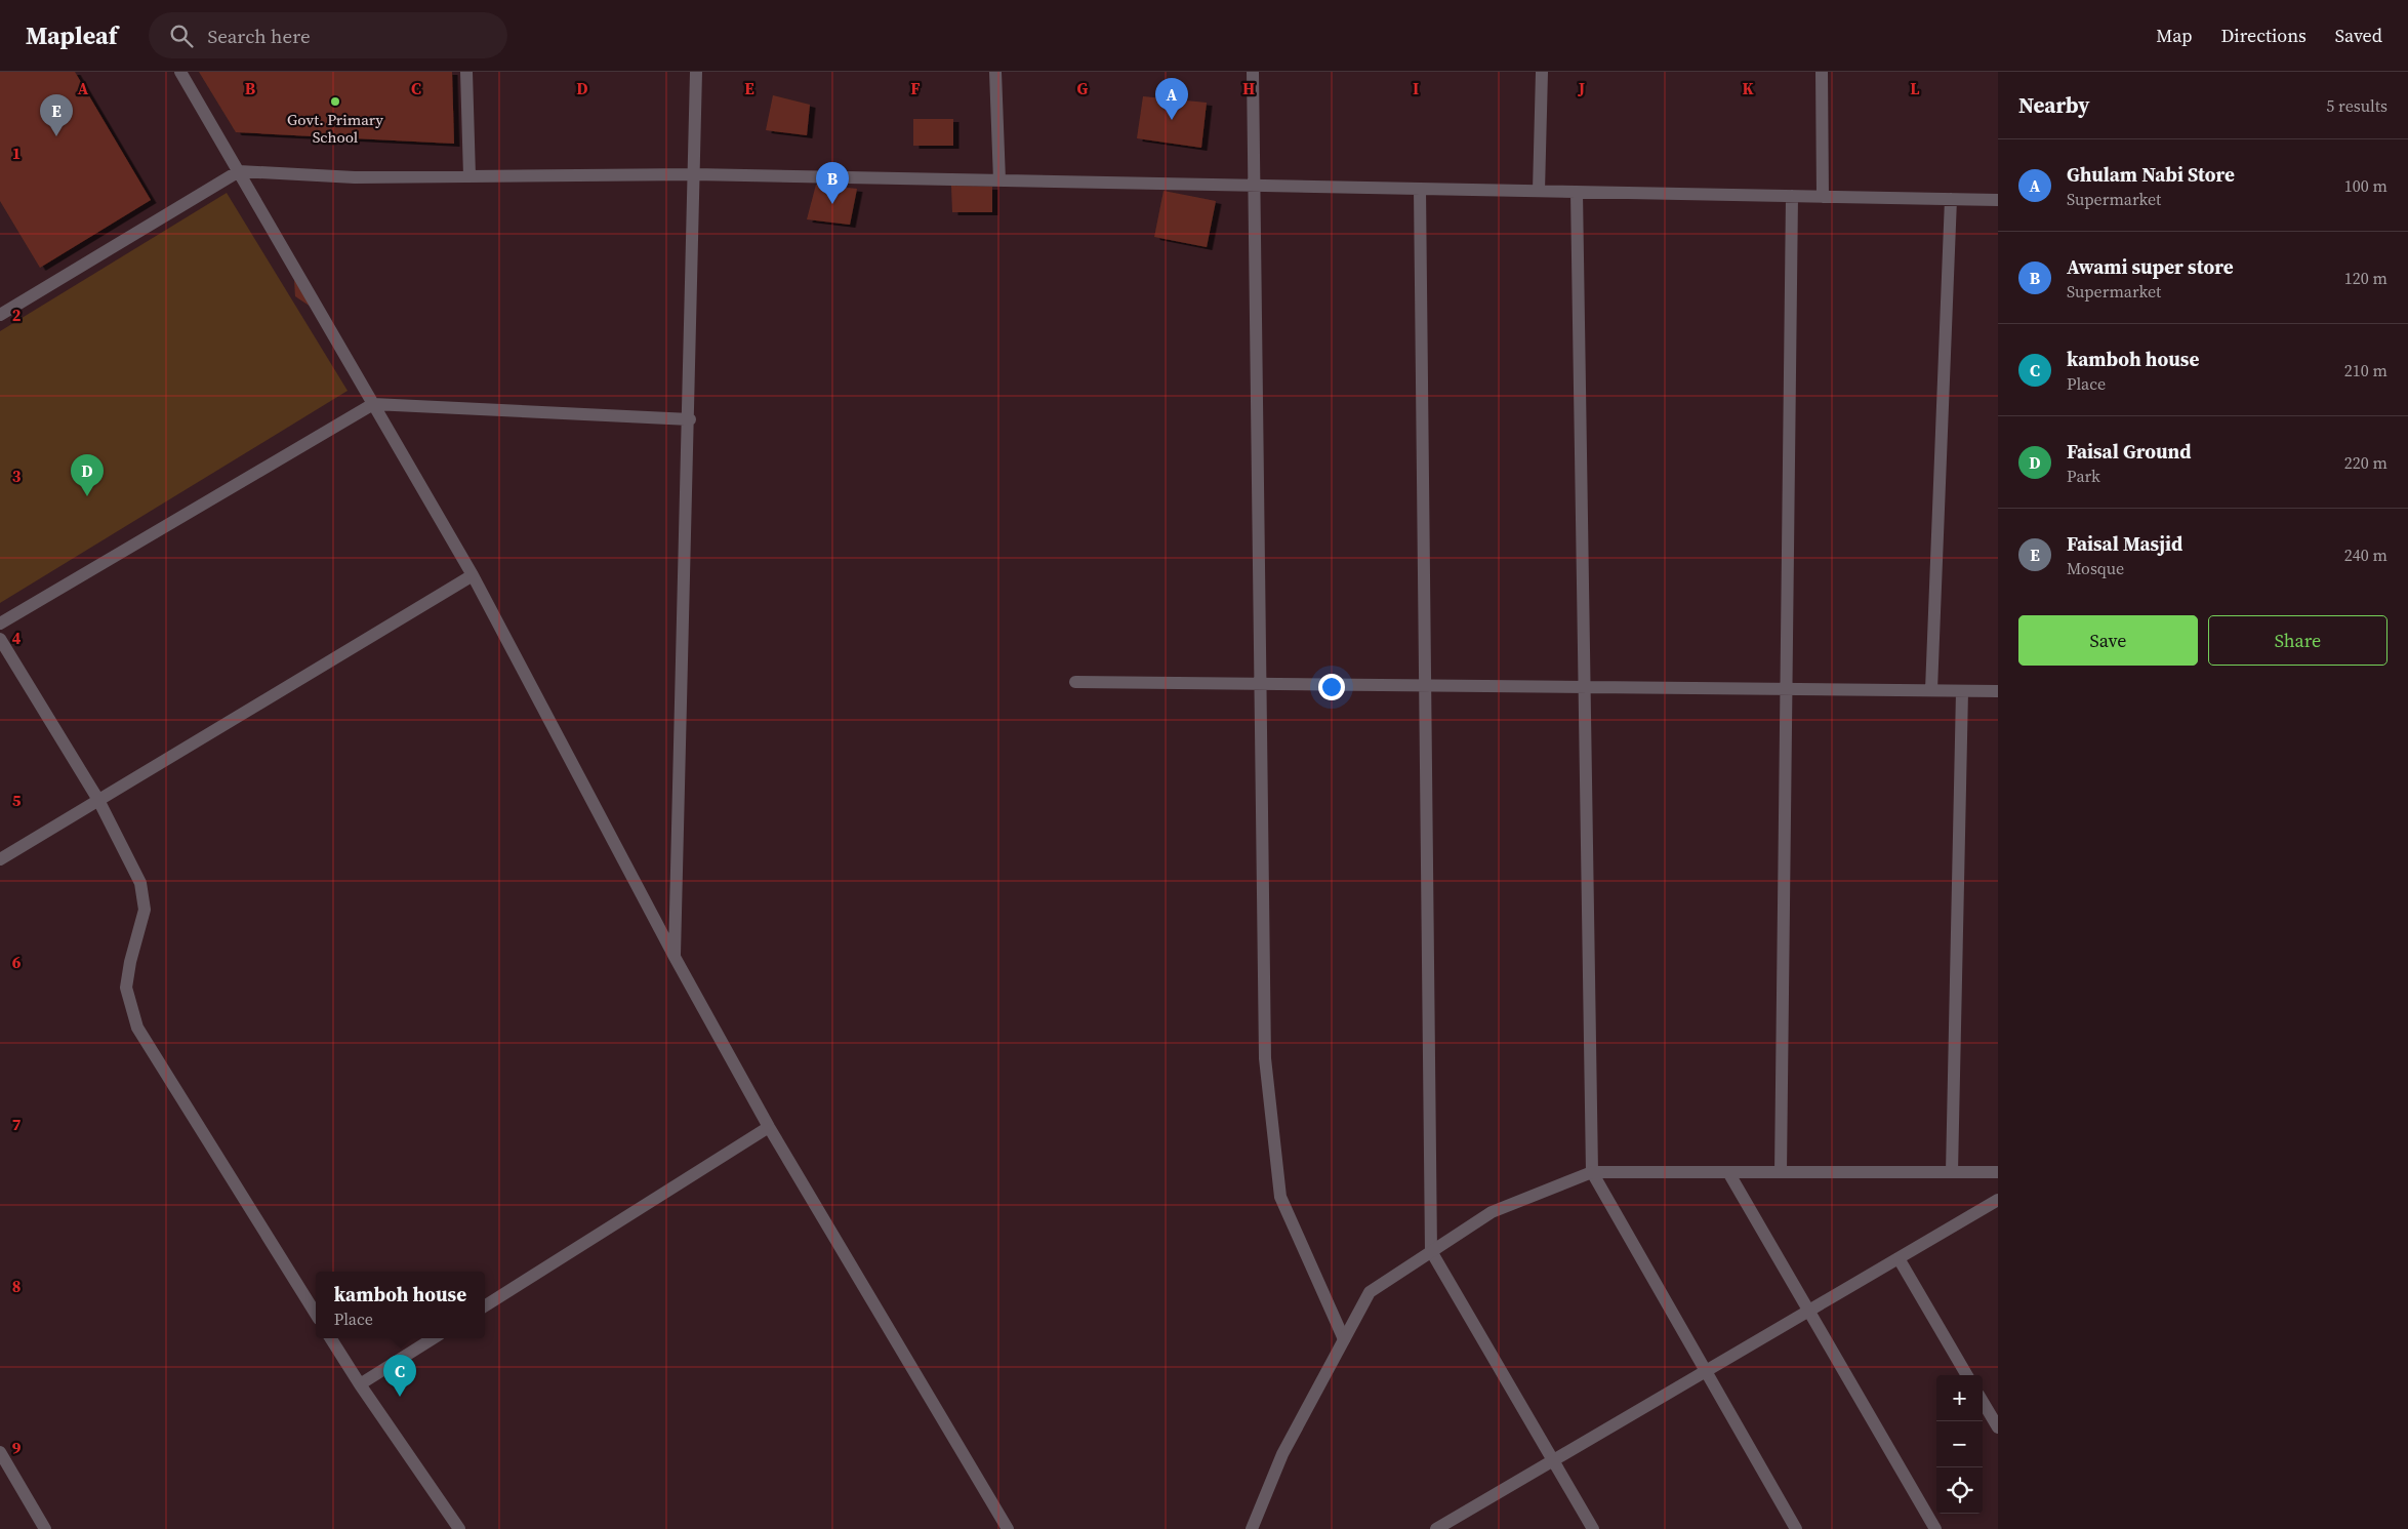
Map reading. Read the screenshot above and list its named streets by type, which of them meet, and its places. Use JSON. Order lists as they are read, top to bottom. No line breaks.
{"places":["Govt. Primary School"],"page":{"header":"Mapleaf","search":"Search here","nav":["Map","Directions","Saved"],"heading":["Nearby","5 results"],"pins":["A","E","B","D","C"],"list":[{"mark":"A","name":"Ghulam Nabi Store","note":"Supermarket","value":"100 m"},{"mark":"B","name":"Awami super store","note":"Supermarket","value":"120 m"},{"mark":"C","name":"kamboh house","note":"Place","value":"210 m"},{"mark":"D","name":"Faisal Ground","note":"Park","value":"220 m"},{"mark":"E","name":"Faisal Masjid","note":"Mosque","value":"240 m"}],"buttons":["Save","Share"],"popup":["kamboh house","Place"],"map_buttons":["+","−"]},"grid":{"columns":["A","B","C","D","E","F","G","H","I","J","K","L"],"rows":["1","2","3","4","5","6","7","8","9"]}}
